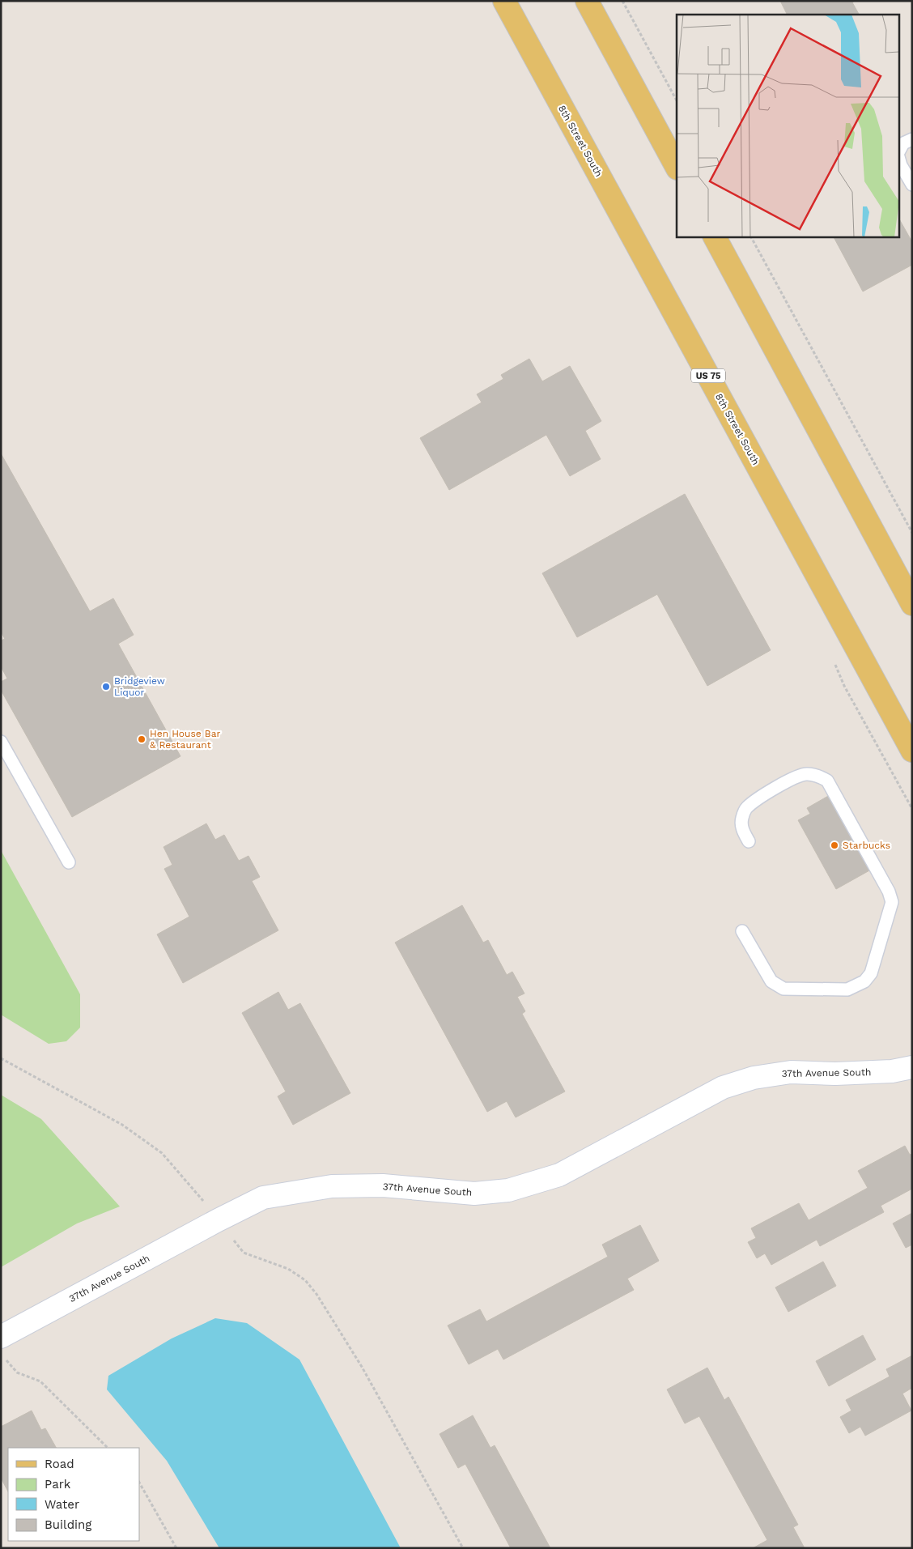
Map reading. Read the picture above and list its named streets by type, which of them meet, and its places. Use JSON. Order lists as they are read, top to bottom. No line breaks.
{"streets":{"main road":["8th Street South","US 75"],"street":["37th Avenue South"]},"places":["Bridgeview Liquor","Hen House Bar & Restaurant","Starbucks"],"legend":["Road","Park","Water","Building"]}
